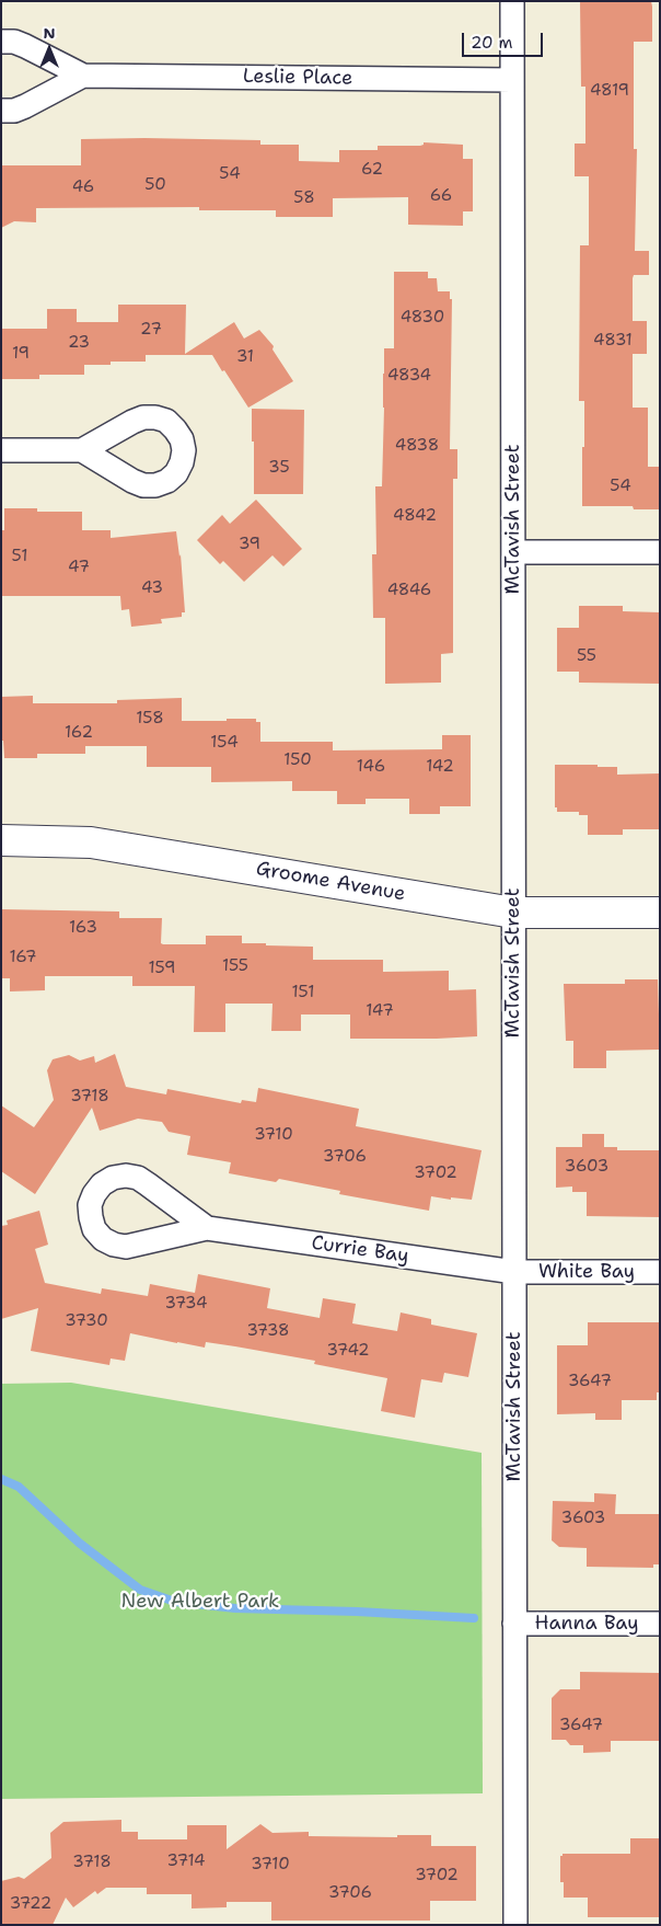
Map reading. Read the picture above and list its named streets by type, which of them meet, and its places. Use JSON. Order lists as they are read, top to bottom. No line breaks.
{"streets":{"street":["Leslie Place","McTavish Street","Groome Avenue","Currie Bay","White Bay","Hanna Bay"]},"crossings":[["Leslie Place","McTavish Street"],["McTavish Street","Groome Avenue"],["McTavish Street","Currie Bay"],["McTavish Street","White Bay"],["McTavish Street","Hanna Bay"],["Currie Bay","White Bay"]],"parks":["New Albert Park"],"house_numbers":["4819","62","54","50","46","66","58","4830","27","4831","23","19","31","4834","4838","35","54","4842","39","51","47","43","4846","55","158","162","154","150","146","142","163","167","155","159","151","147","3718","3710","3706","3603","3702","3734","3730","3738","3742","3647","3603","3647","3714","3718","3710","3702","3706","3722"],"scale_bar":"20 m","north":"top"}
